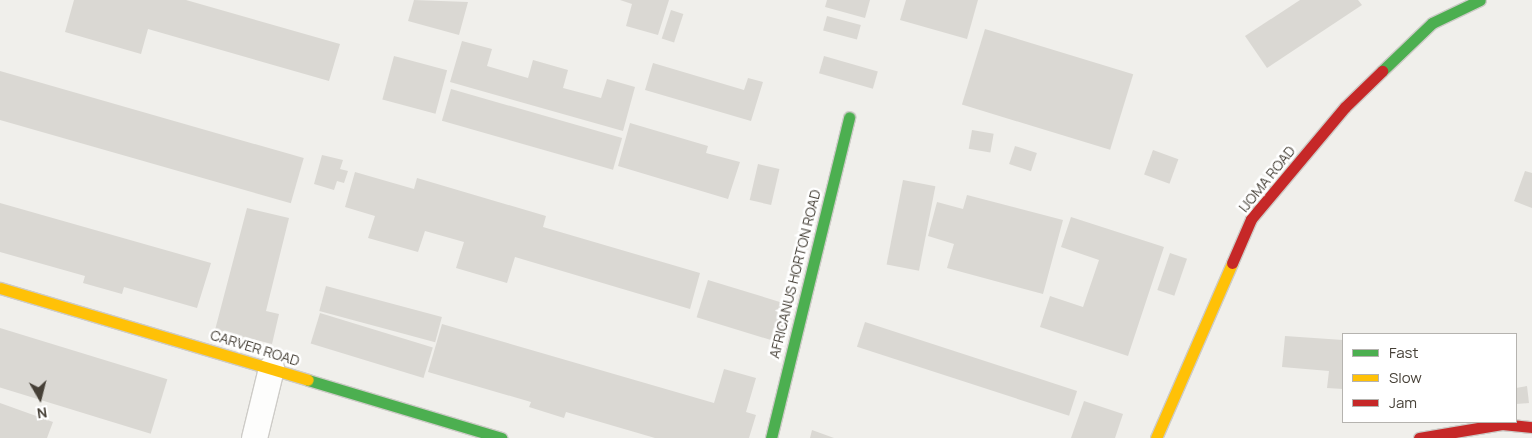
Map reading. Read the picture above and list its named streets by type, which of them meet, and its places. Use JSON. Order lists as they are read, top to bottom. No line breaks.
{"streets":{"street":["IJOMA ROAD","AFRICANUS HORTON ROAD","CARVER ROAD"]},"legend":["Fast","Slow","Jam"],"north":"bottom"}
